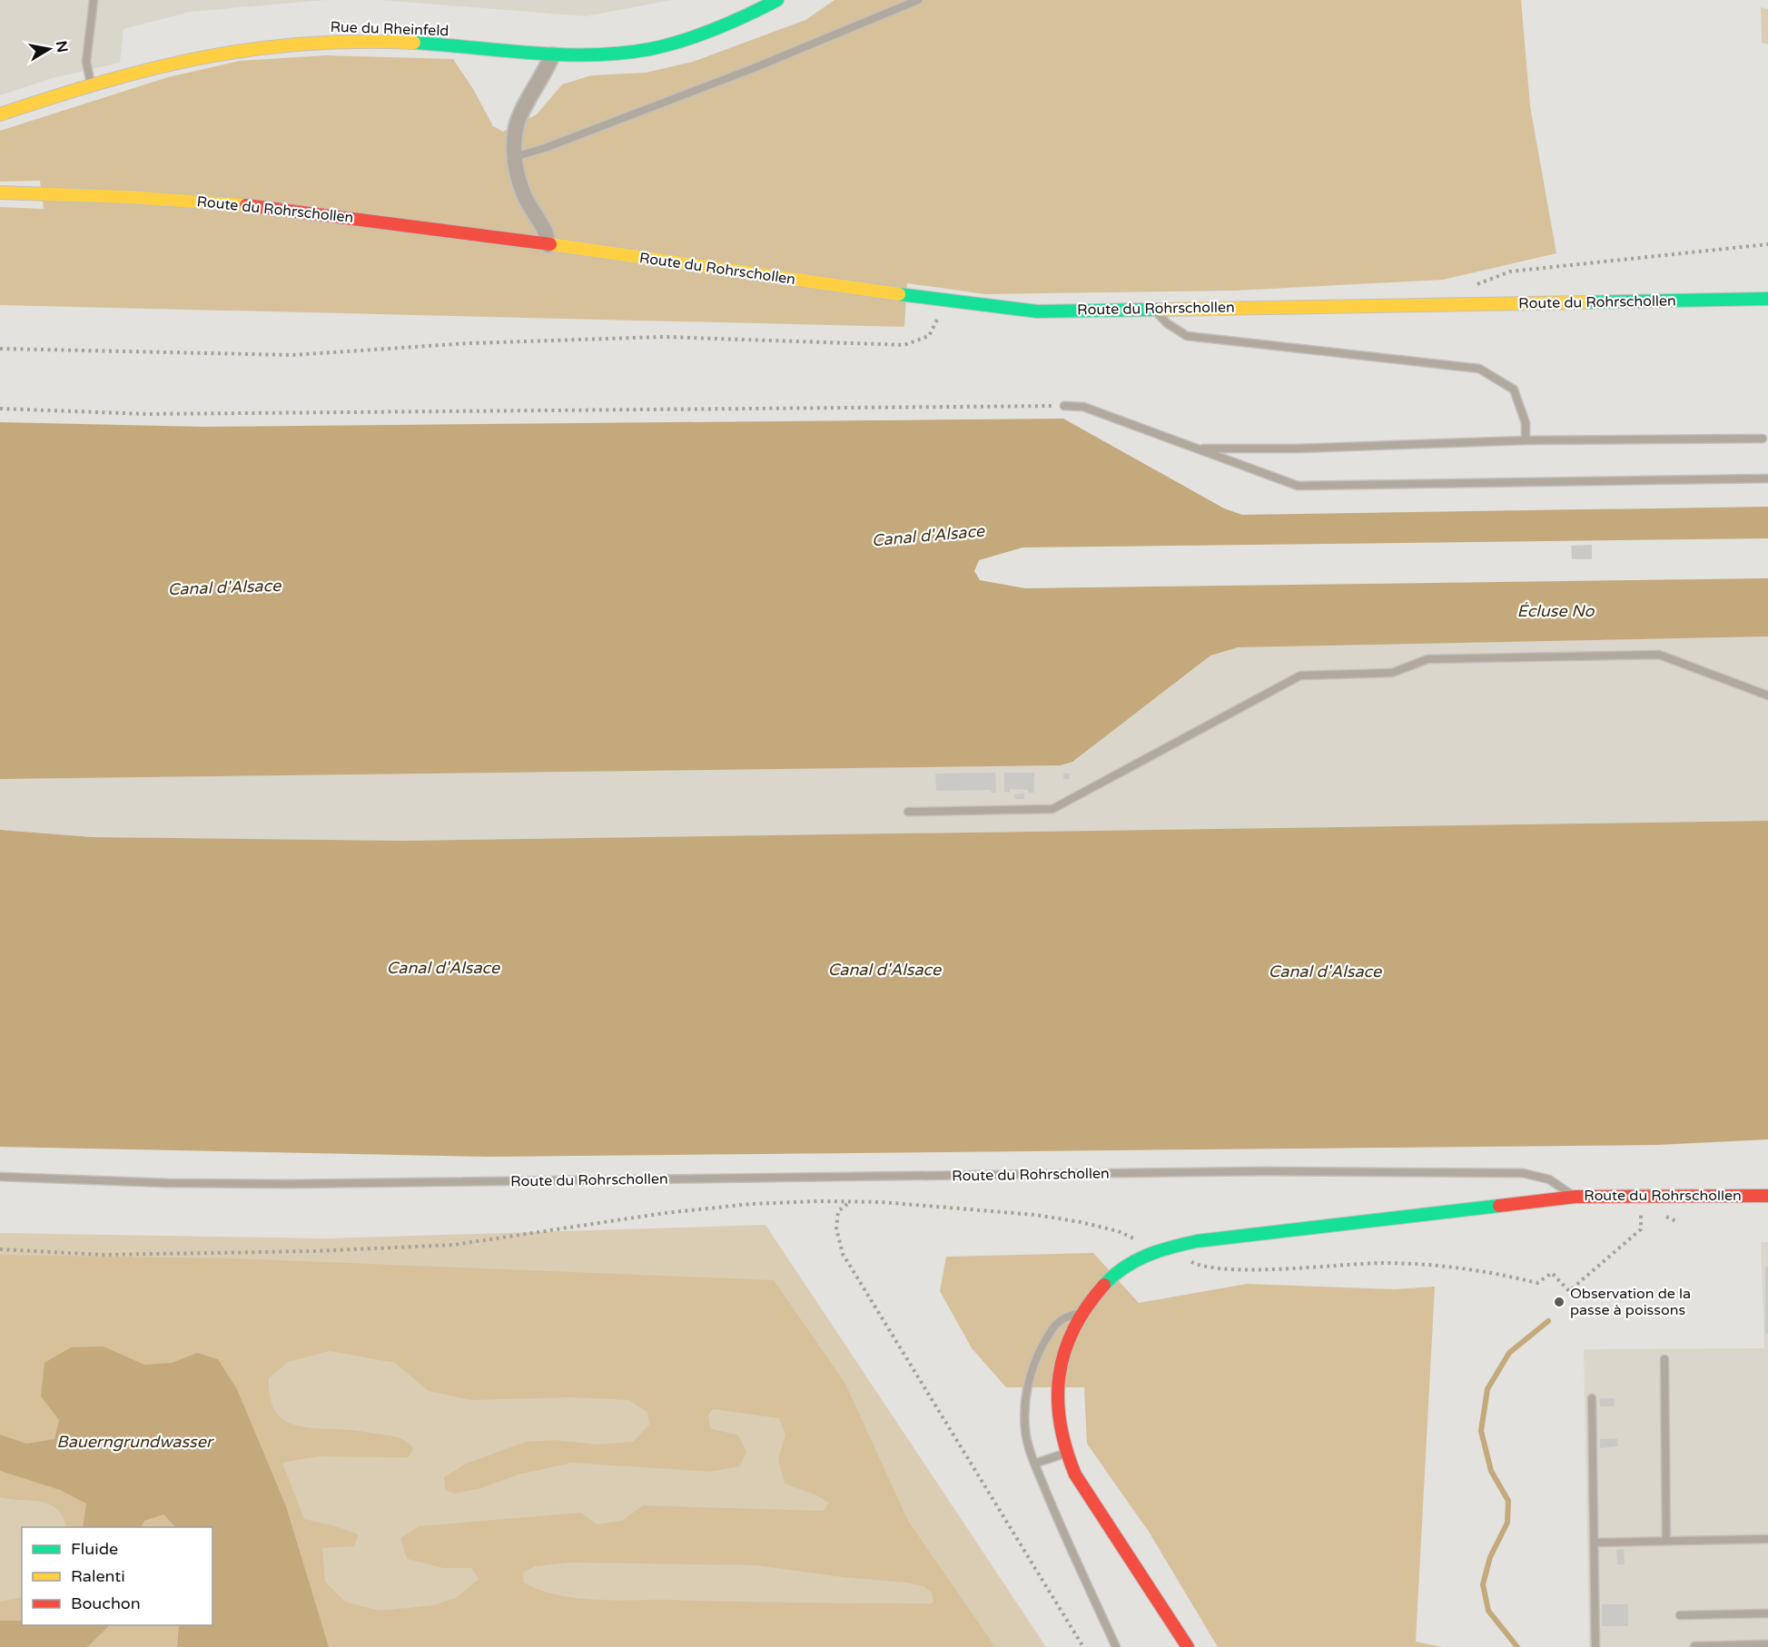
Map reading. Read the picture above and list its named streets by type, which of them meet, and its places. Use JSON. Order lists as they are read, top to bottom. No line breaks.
{"streets":{"street":["Rue du Rheinfeld","Route du Rohrschollen"]},"water":["Canal d'Alsace","Écluse No","Bauerngrundwasser"],"places":["Observation de la passe à poissons"],"legend":["Fluide","Ralenti","Bouchon"],"north":"right"}
